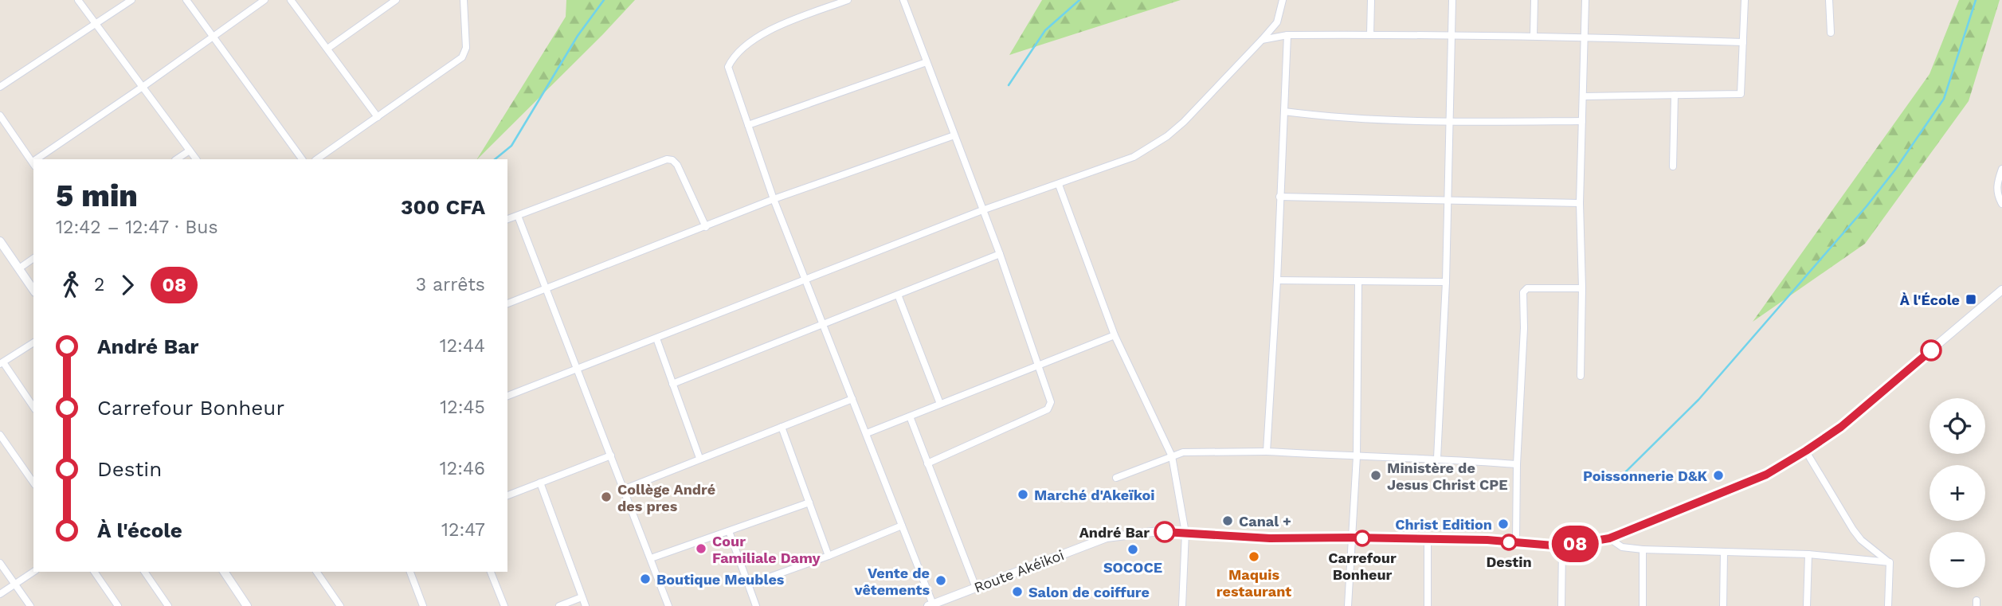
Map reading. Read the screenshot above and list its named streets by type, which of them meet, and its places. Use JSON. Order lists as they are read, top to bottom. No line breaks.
{"streets":{"street":["Route Akéikoi"]},"places":{"transit":["À l'École"],"other":["Ministère de Jesus Christ CPE","Poissonnerie D&K","Marché d'Akeïkoi","Collège André des pres","Canal +","Christ Edition","André Bar","Carrefour Bonheur","Destin","Cour Familiale Damy","SOCOCE","Maquis restaurant","Boutique Meubles","Vente de vêtements","Salon de coiffure"]},"lines":["bus line 08"],"page":{"on_map":"08","heading":["5 min","12:42 – 12:47 · Bus","300 CFA"],"legs":["2","08","3 arrêts"],"list":[{"name":"André Bar","value":"12:44"},{"name":"Carrefour Bonheur","value":"12:45"},{"name":"Destin","value":"12:46"},{"name":"À l'école","value":"12:47"}],"map_buttons":["+","−"]}}
